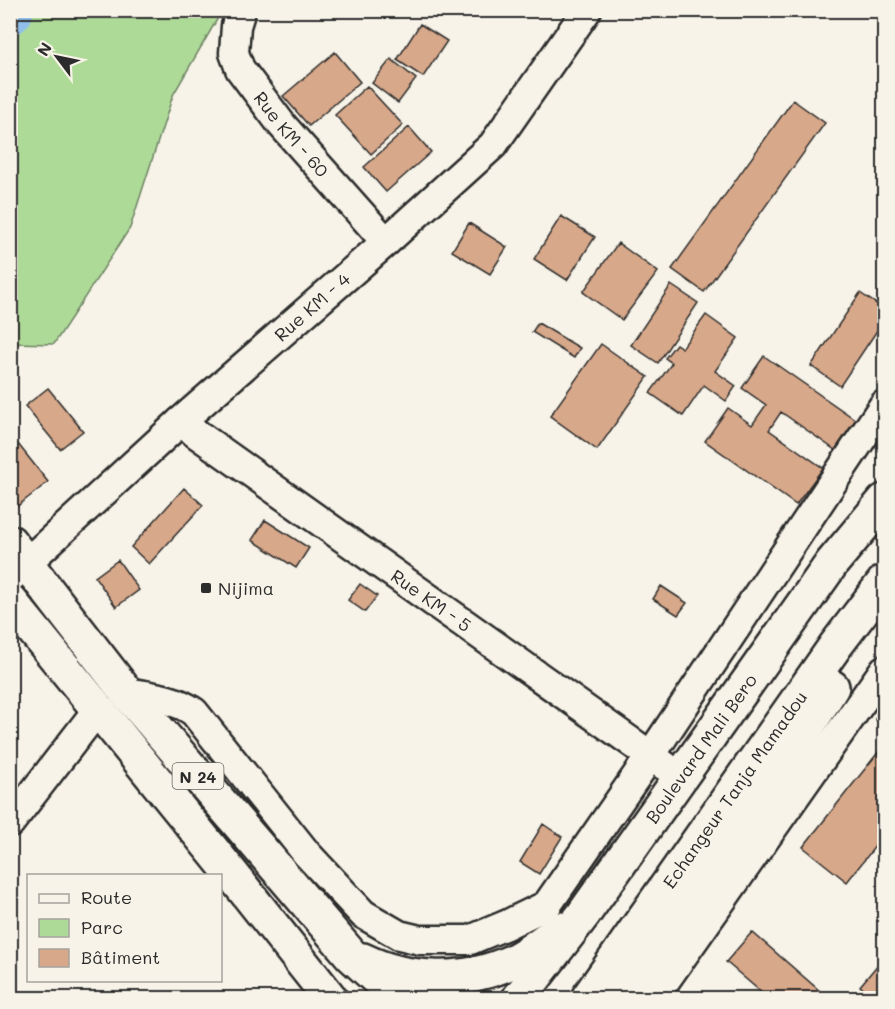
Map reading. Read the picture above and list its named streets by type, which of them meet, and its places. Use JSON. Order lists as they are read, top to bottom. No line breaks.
{"streets":{"main road":["Boulevard Mali Bero","N 24","Echangeur Tanja Mamadou"],"street":["Rue KM - 60","Rue KM - 4","Rue KM - 5"]},"crossings":[["Rue KM - 60","Rue KM - 4"],["Rue KM - 4","Rue KM - 5"],["Rue KM - 4","N 24"],["Rue KM - 5","Boulevard Mali Bero"],["Boulevard Mali Bero","Echangeur Tanja Mamadou"]],"places":{"transit":["Nijima"]},"legend":["Route","Parc","Bâtiment"],"north":"top left"}
